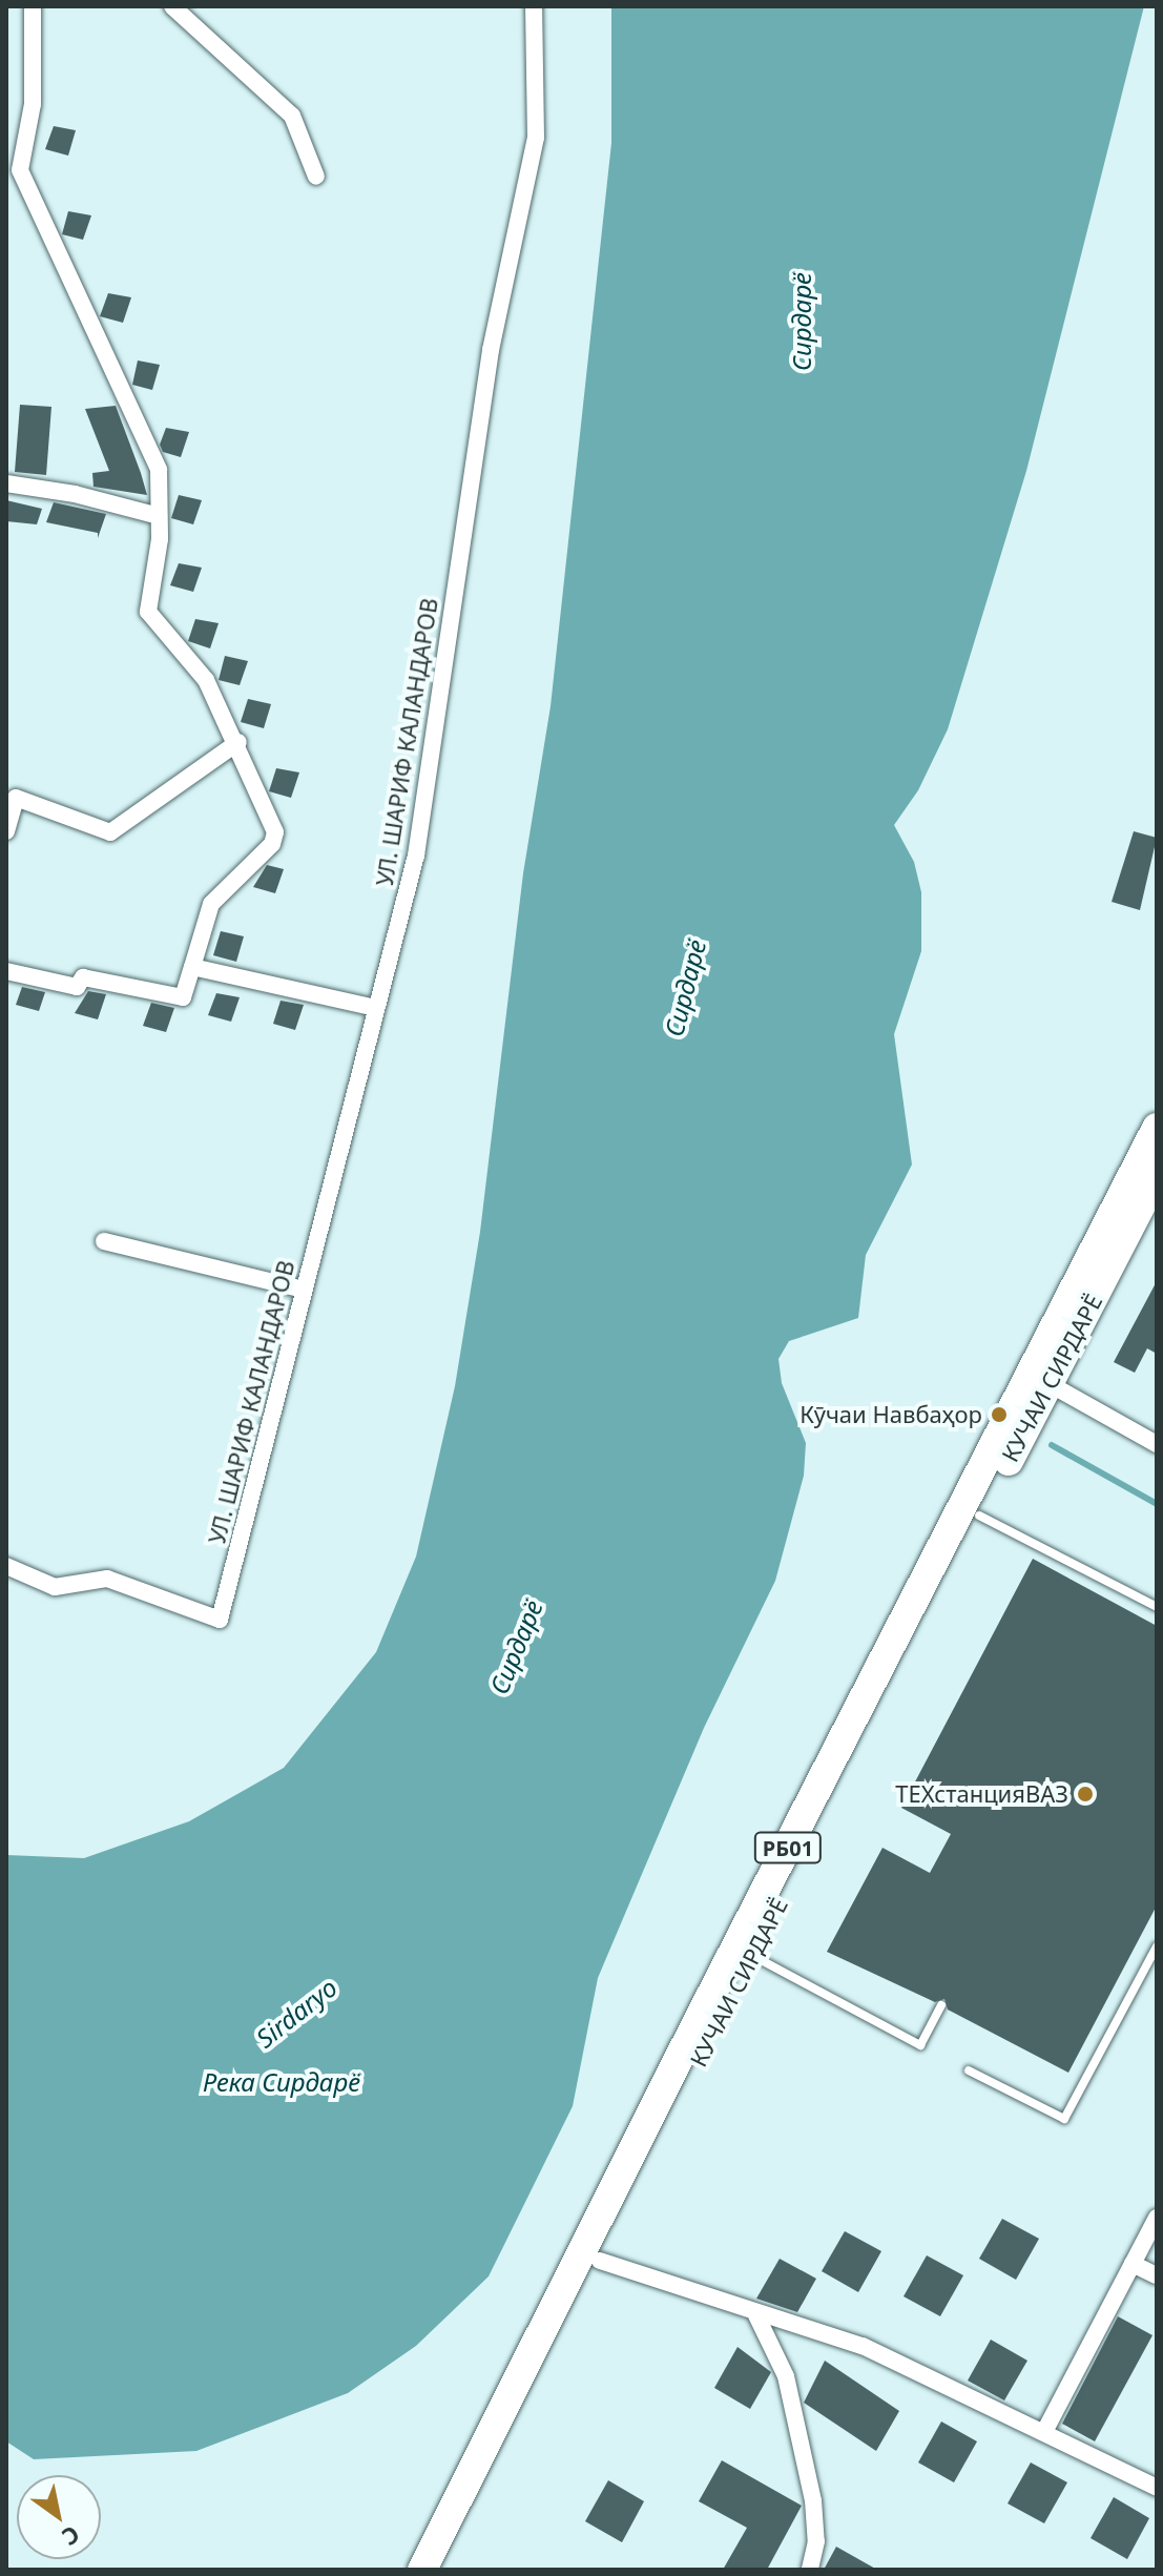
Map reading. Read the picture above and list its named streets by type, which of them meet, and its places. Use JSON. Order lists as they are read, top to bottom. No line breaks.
{"streets":{"highway":["КУЧАИ СИРДАРЁ","РБ01"],"street":["УЛ. ШАРИФ КАЛАНДАРОВ"]},"crossings":[["КУЧАИ СИРДАРЁ","РБ01"]],"water":["Сирдарё","Sirdaryo","Река Сирдарё"],"places":["Кӯчаи Навбаҳор","ТЕХстанцияВАЗ"],"north":"bottom right"}
